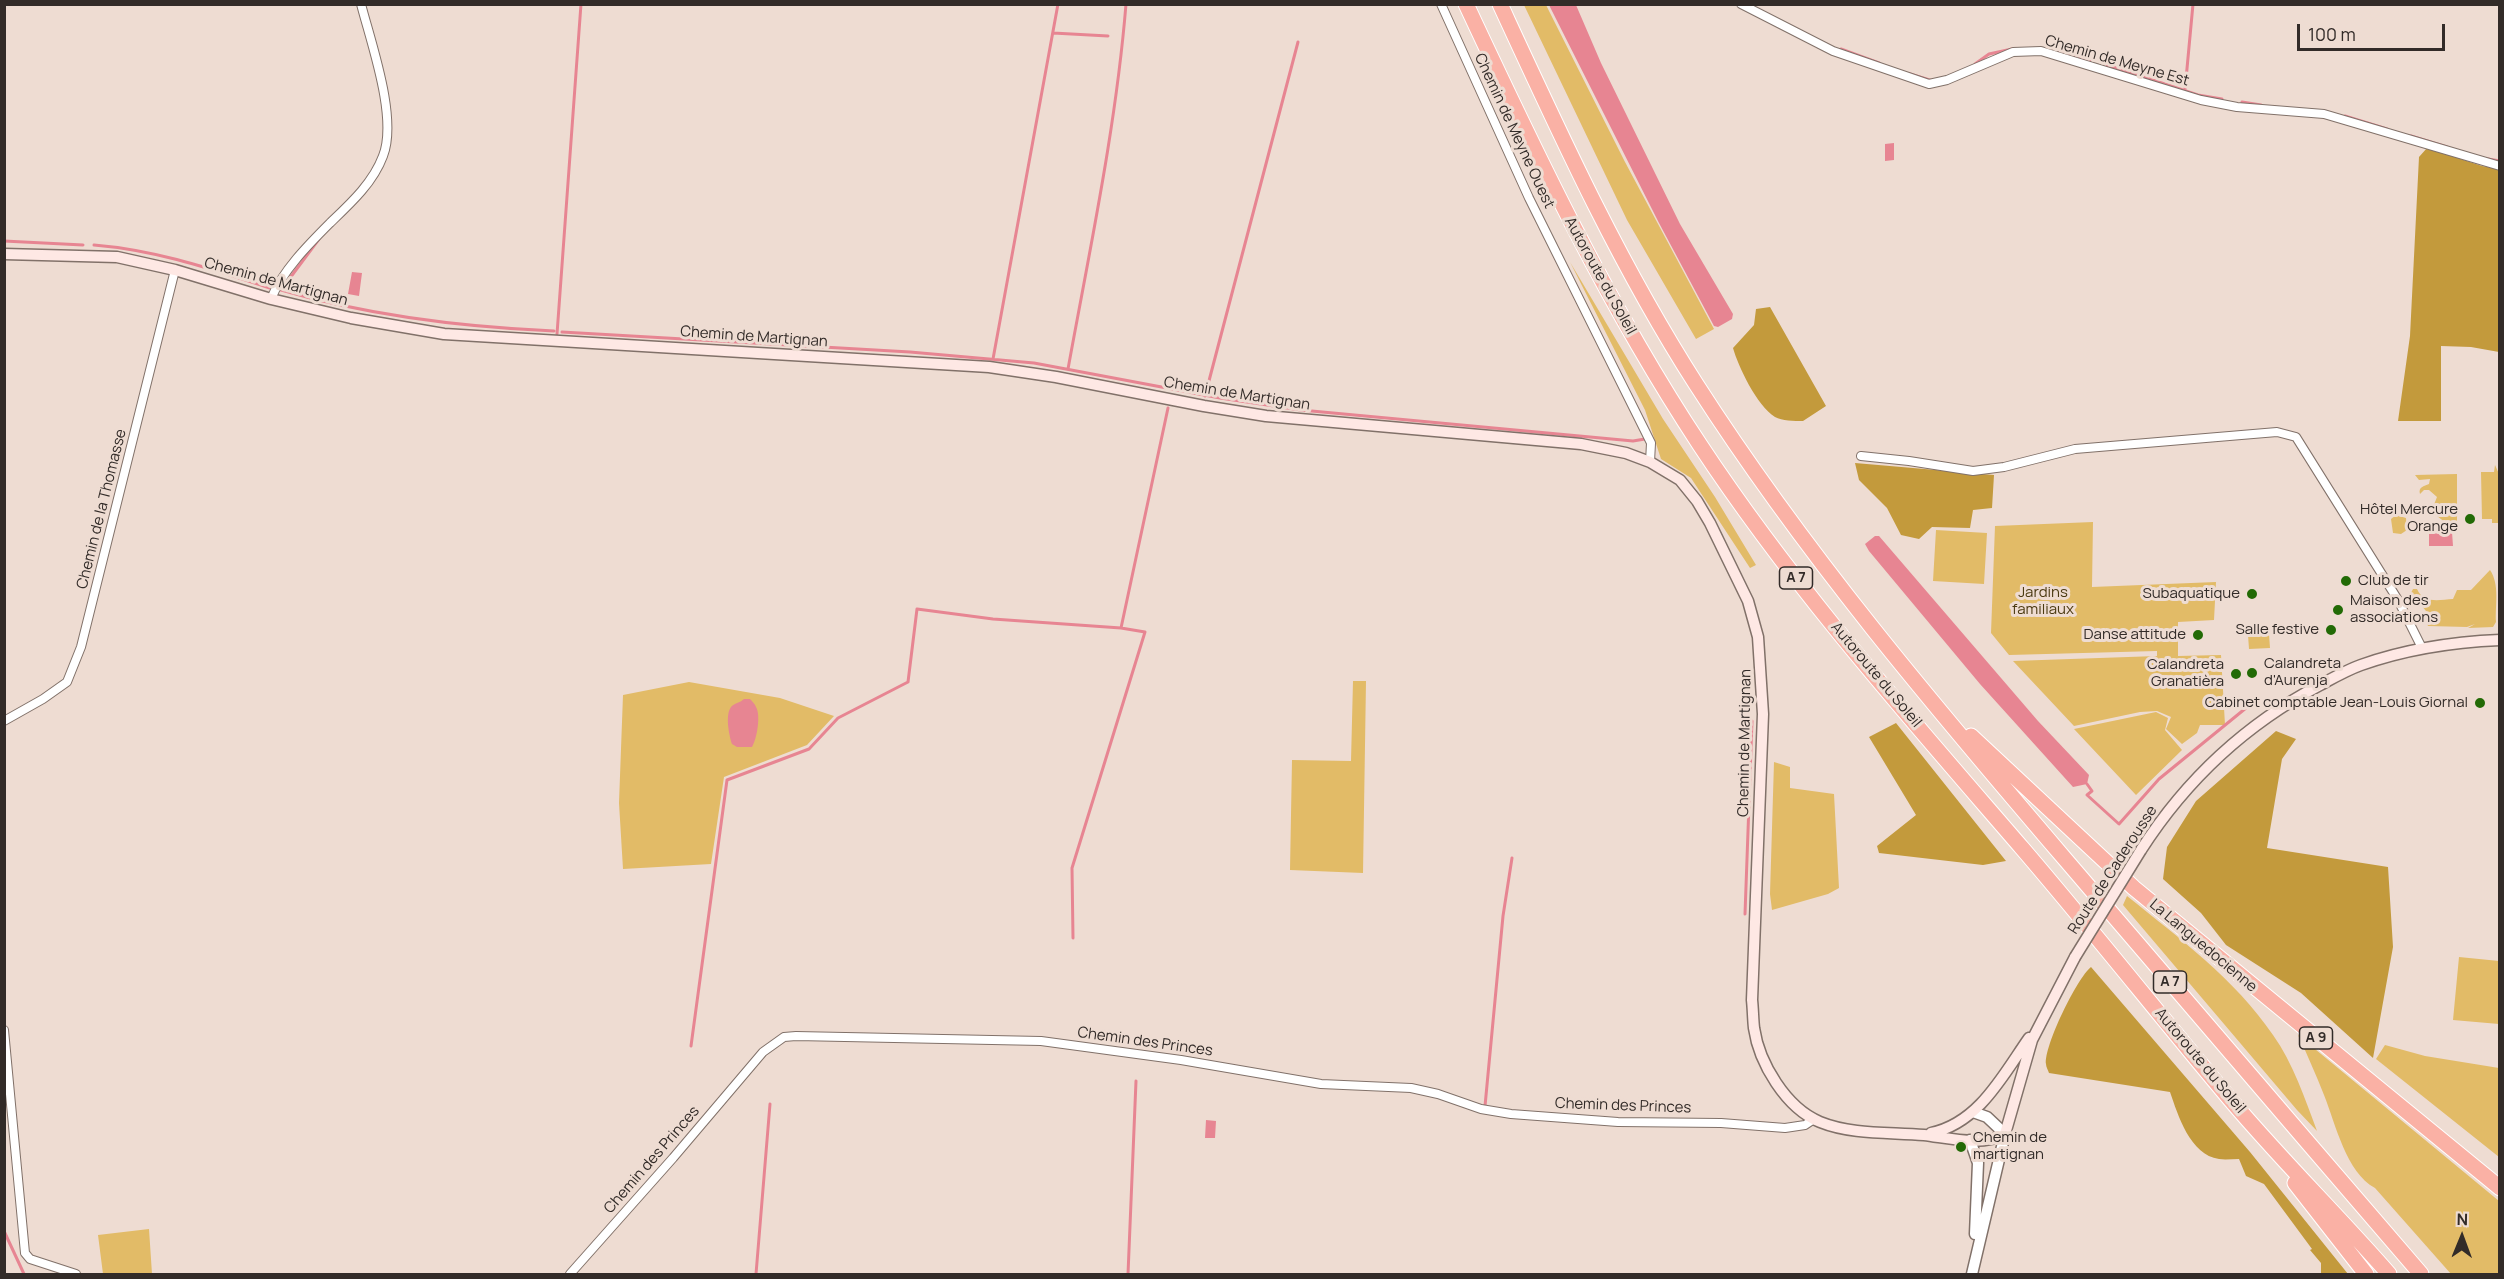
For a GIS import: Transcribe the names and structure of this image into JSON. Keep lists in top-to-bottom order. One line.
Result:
{"streets":{"highway":["Autoroute du Soleil","A 7","La Languedocienne","A 9"],"main road":["Chemin de Martignan","Route de Caderousse"],"street":["Chemin de Meyne Est","Chemin de Meyne Ouest","Chemin de la Thomasse","Chemin des Princes"]},"crossings":[["Chemin de Meyne Ouest","Chemin de Martignan"],["Autoroute du Soleil","La Languedocienne"],["Chemin de Martignan","Chemin de la Thomasse"],["Chemin de Martignan","Route de Caderousse"],["Chemin de Martignan","Chemin des Princes"]],"parks":["Jardins familiaux"],"places":["Hôtel Mercure Orange","Club de tir","Subaquatique","Maison des associations","Salle festive","Danse attitude","Calandreta d'Aurenja","Calandreta Granatièra","Cabinet comptable Jean-Louis Giornal","Chemin de martignan"],"scale_bar":"100 m","north":"top"}
